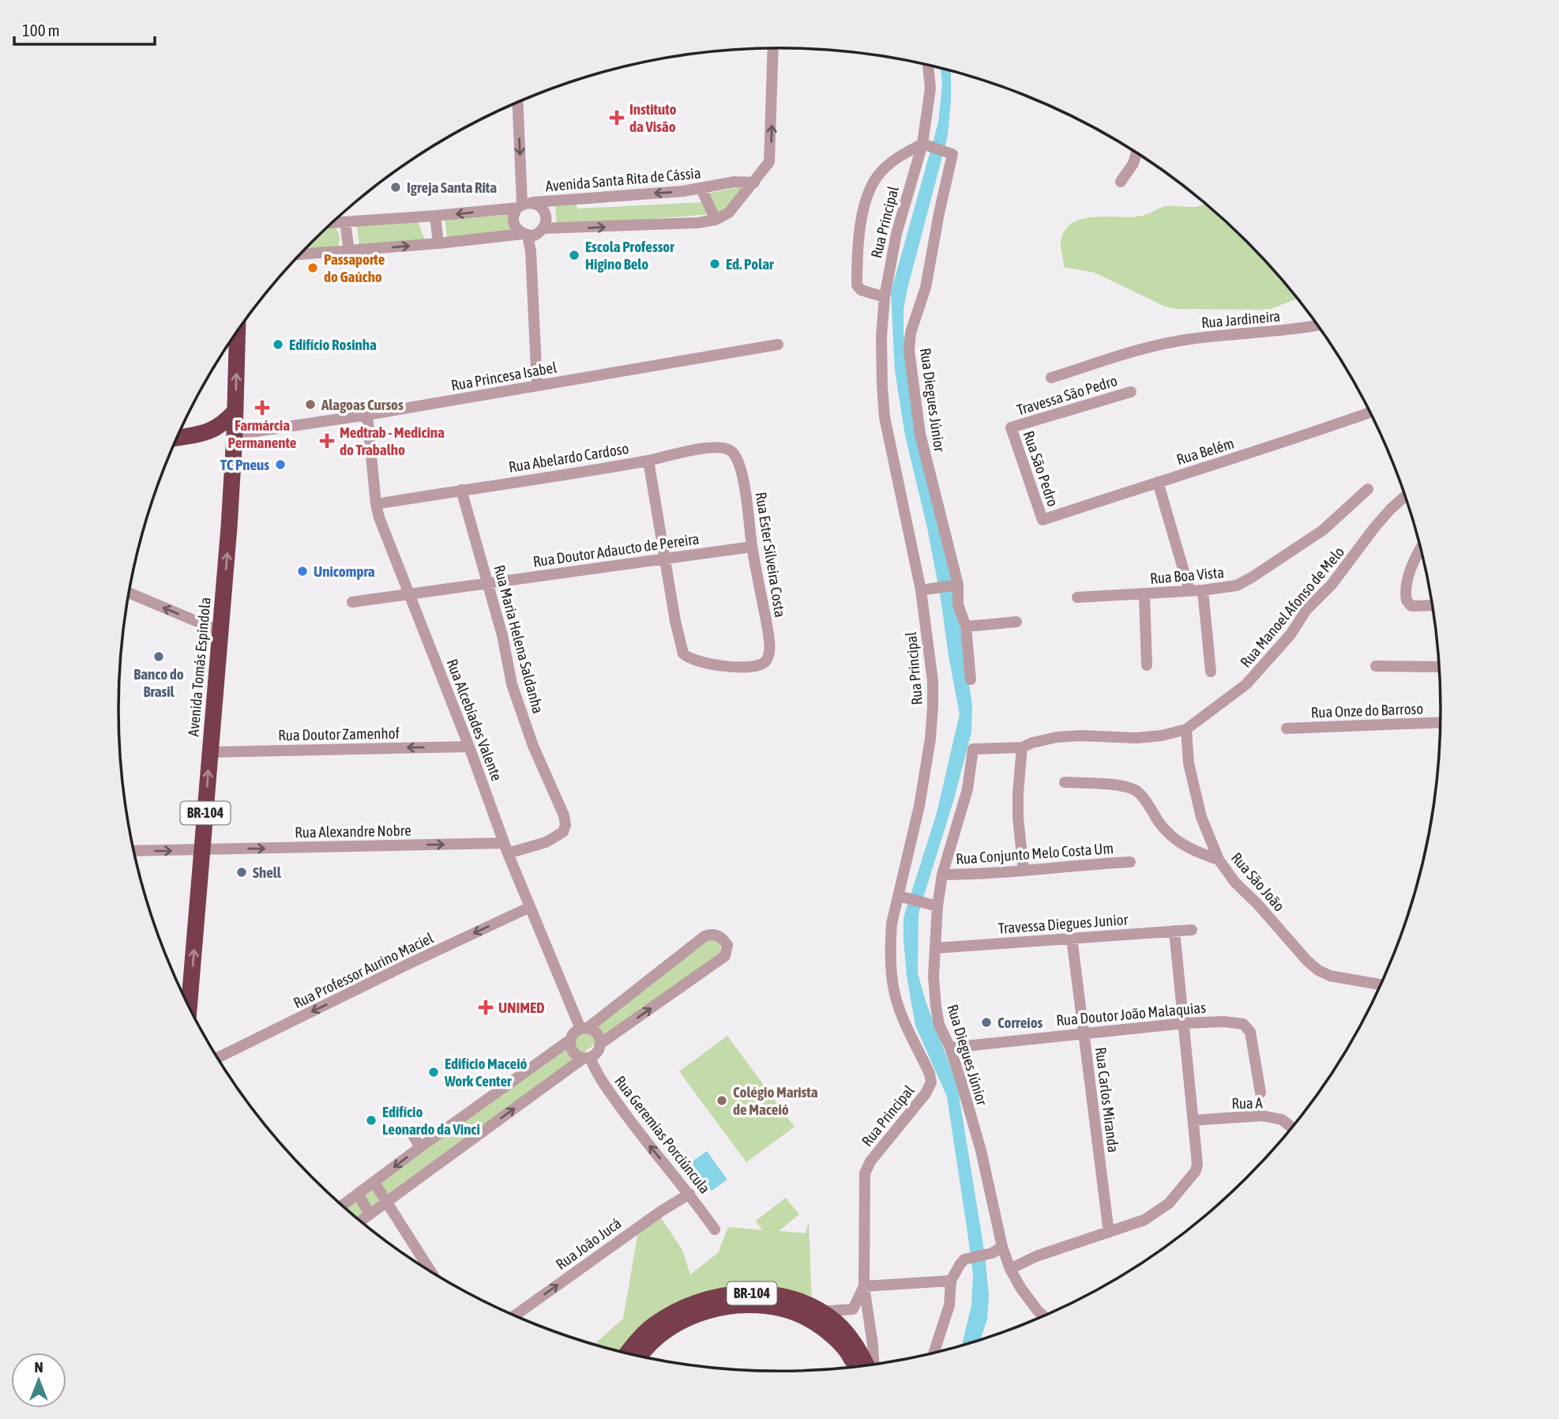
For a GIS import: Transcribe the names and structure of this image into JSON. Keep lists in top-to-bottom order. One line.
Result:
{"streets":{"highway":["Avenida Tomás Espíndola","BR-104"],"street":["Avenida Santa Rita de Cássia","Rua Principal","Rua Jardineira","Rua Princesa Isabel","Travessa São Pedro","Rua Diegues Júnior","Rua Belém","Rua Abelardo Cardoso","Rua São Pedro","Rua Doutor Adaucto de Pereira","Rua Ester Silveira Costa","Rua Boa Vista","Rua Manoel Afonso de Melo","Rua Maria Helena Saldanha","Rua Onze do Barroso","Rua Alcebíades Valente","Rua Doutor Zamenhof","Rua Alexandre Nobre","Rua Conjunto Melo Costa Um","Rua São João","Travessa Diegues Junior","Rua Professor Aurino Maciel","Rua Doutor João Malaquias","Rua Carlos Miranda","Rua A","Rua Geremias Porciúncula","Rua João Jucá"]},"crossings":[["Rua Principal","Rua Diegues Júnior"],["Rua Principal","BR-104"],["Rua Princesa Isabel","Avenida Tomás Espíndola"],["Rua Princesa Isabel","Rua Alcebíades Valente"],["Travessa São Pedro","Rua São Pedro"],["Rua Diegues Júnior","Rua Manoel Afonso de Melo"],["Rua Diegues Júnior","Rua Conjunto Melo Costa Um"],["Rua Diegues Júnior","Travessa Diegues Junior"],["Rua Diegues Júnior","Rua Doutor João Malaquias"],["Rua Belém","Rua São Pedro"],["Rua Abelardo Cardoso","Rua Ester Silveira Costa"],["Rua Abelardo Cardoso","Rua Maria Helena Saldanha"],["Rua Abelardo Cardoso","Rua Alcebíades Valente"],["Rua Doutor Adaucto de Pereira","Rua Ester Silveira Costa"],["Rua Doutor Adaucto de Pereira","Rua Maria Helena Saldanha"],["Rua Doutor Adaucto de Pereira","Rua Alcebíades Valente"],["Rua Manoel Afonso de Melo","Rua São João"],["Rua Maria Helena Saldanha","Rua Alcebíades Valente"],["Rua Maria Helena Saldanha","Rua Alexandre Nobre"],["Avenida Tomás Espíndola","Rua Doutor Zamenhof"],["Avenida Tomás Espíndola","Rua Alexandre Nobre"],["Rua Alcebíades Valente","Rua Doutor Zamenhof"],["Rua Alcebíades Valente","Rua Alexandre Nobre"],["Rua Alcebíades Valente","Rua Professor Aurino Maciel"],["Rua Alcebíades Valente","Rua Geremias Porciúncula"],["Travessa Diegues Junior","Rua Carlos Miranda"],["Rua Doutor João Malaquias","Rua Carlos Miranda"],["Rua Geremias Porciúncula","Rua João Jucá"]],"one_way":["Avenida Tomás Espíndola","Rua Doutor Zamenhof","Rua Alexandre Nobre","Rua Professor Aurino Maciel","Rua Geremias Porciúncula","Rua João Jucá"],"places":{"health":["Instituto da Visão","Farmárcia Permanente","Medtrab - Medicina do Trabalho","UNIMED"],"other":["Igreja Santa Rita","Escola Professor Higino Belo","Ed. Polar","Passaporte do Gaúcho","Edifício Rosinha","Alagoas Cursos","TC Pneus","Unicompra","Banco do Brasil","Shell","Correios","Edifício Maceió Work Center","Colégio Marista de Maceió","Edifício Leonardo da Vinci"]},"scale_bar":"100 m","north":"top"}
